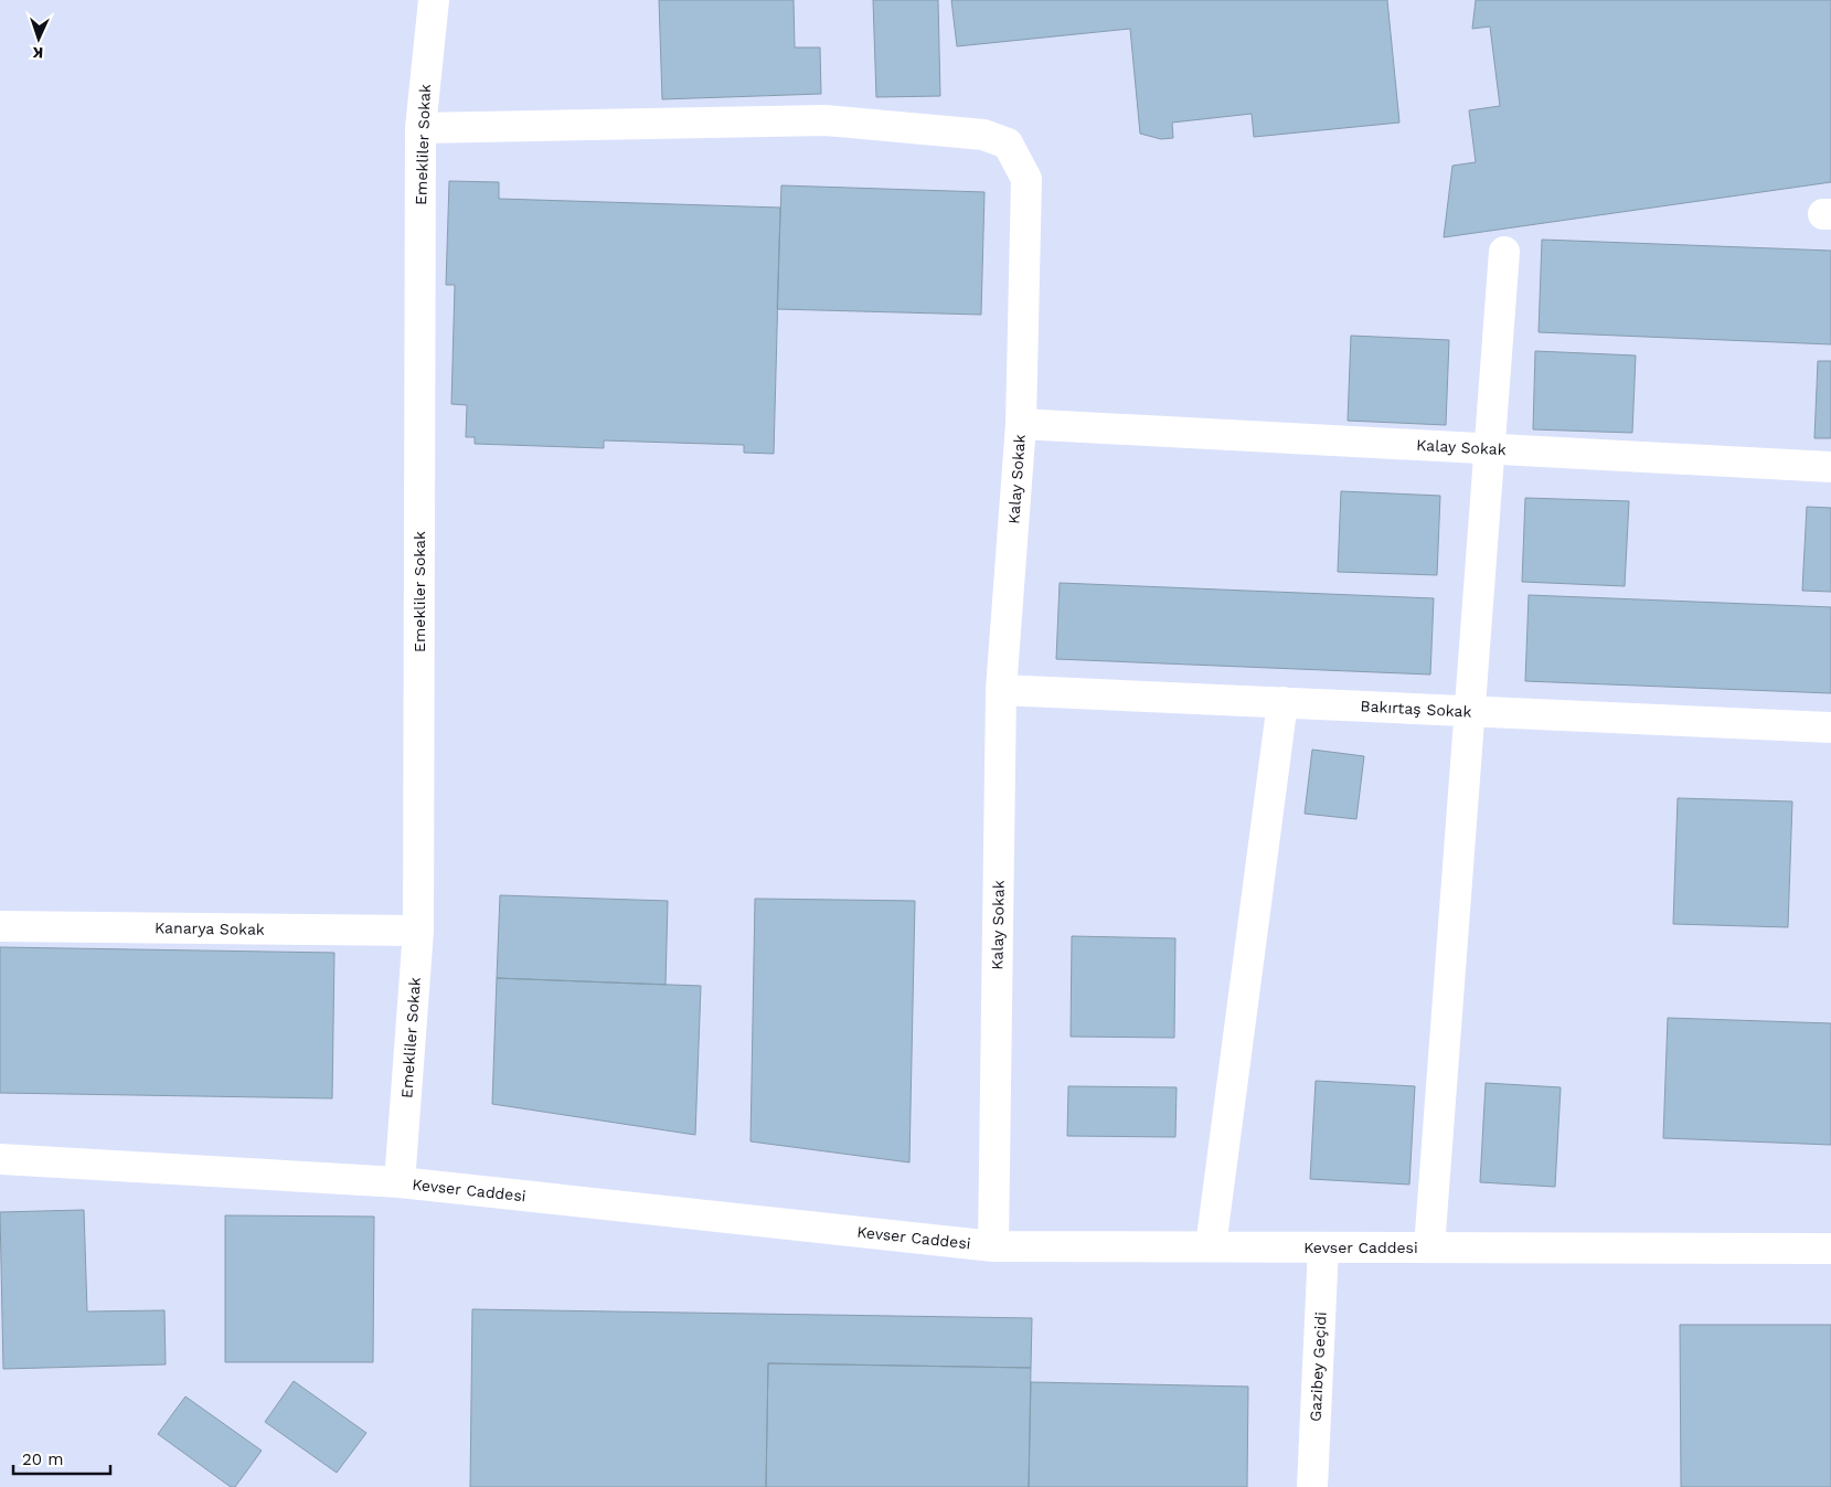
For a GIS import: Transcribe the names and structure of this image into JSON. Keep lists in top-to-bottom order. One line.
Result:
{"streets":{"street":["Emekliler Sokak","Kalay Sokak","Bakırtaş Sokak","Kanarya Sokak","Kevser Caddesi","Gazibey Geçidi"]},"crossings":[["Emekliler Sokak","Kanarya Sokak"],["Emekliler Sokak","Kevser Caddesi"],["Kalay Sokak","Bakırtaş Sokak"],["Kalay Sokak","Kevser Caddesi"],["Kevser Caddesi","Gazibey Geçidi"]],"scale_bar":"20 m","north":"bottom"}
